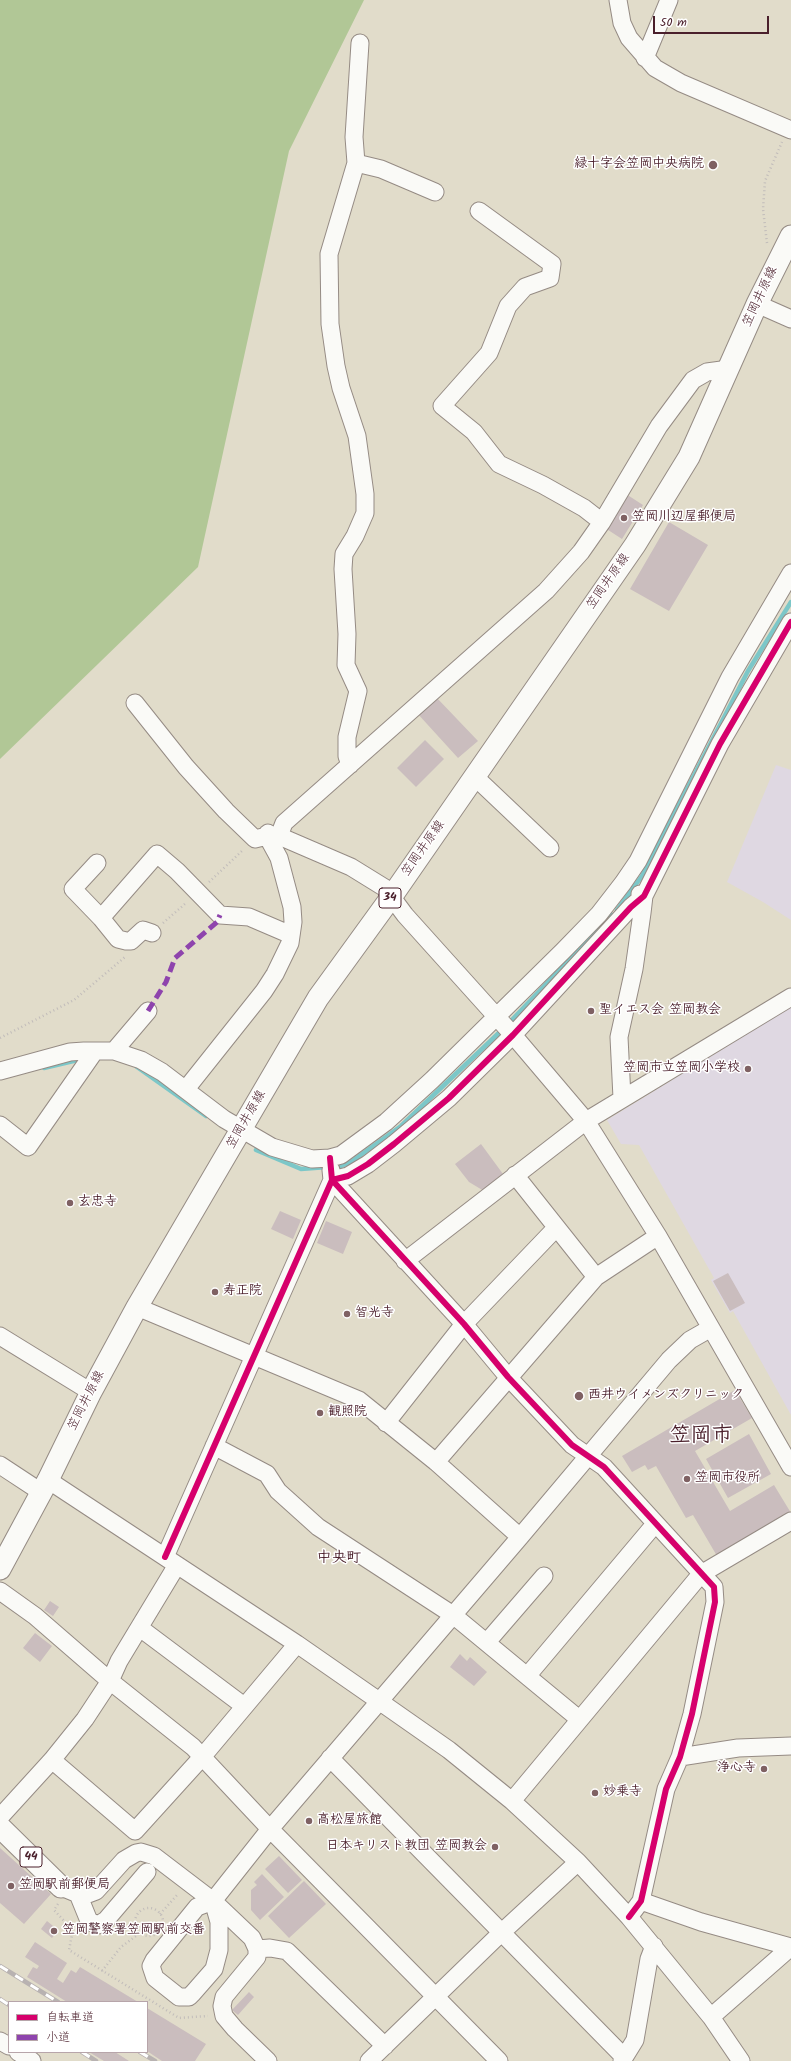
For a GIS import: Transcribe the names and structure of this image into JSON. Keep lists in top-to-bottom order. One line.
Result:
{"streets":{"main road":["笠岡井原線","34","44"]},"districts":["笠岡市","中央町"],"places":["緑十字会笠岡中央病院","笠岡川辺屋郵便局","聖イエス会 笠岡教会","笠岡市立笠岡小学校","玄忠寺","寿正院","智光寺","西井ウイメンズクリニック","観照院","笠岡市役所","浄心寺","妙乗寺","高松屋旅館","日本キリスト教団 笠岡教会","笠岡駅前郵便局","笠岡警察署笠岡駅前交番"],"legend":["自転車道","小道"],"scale_bar":"50 m"}
